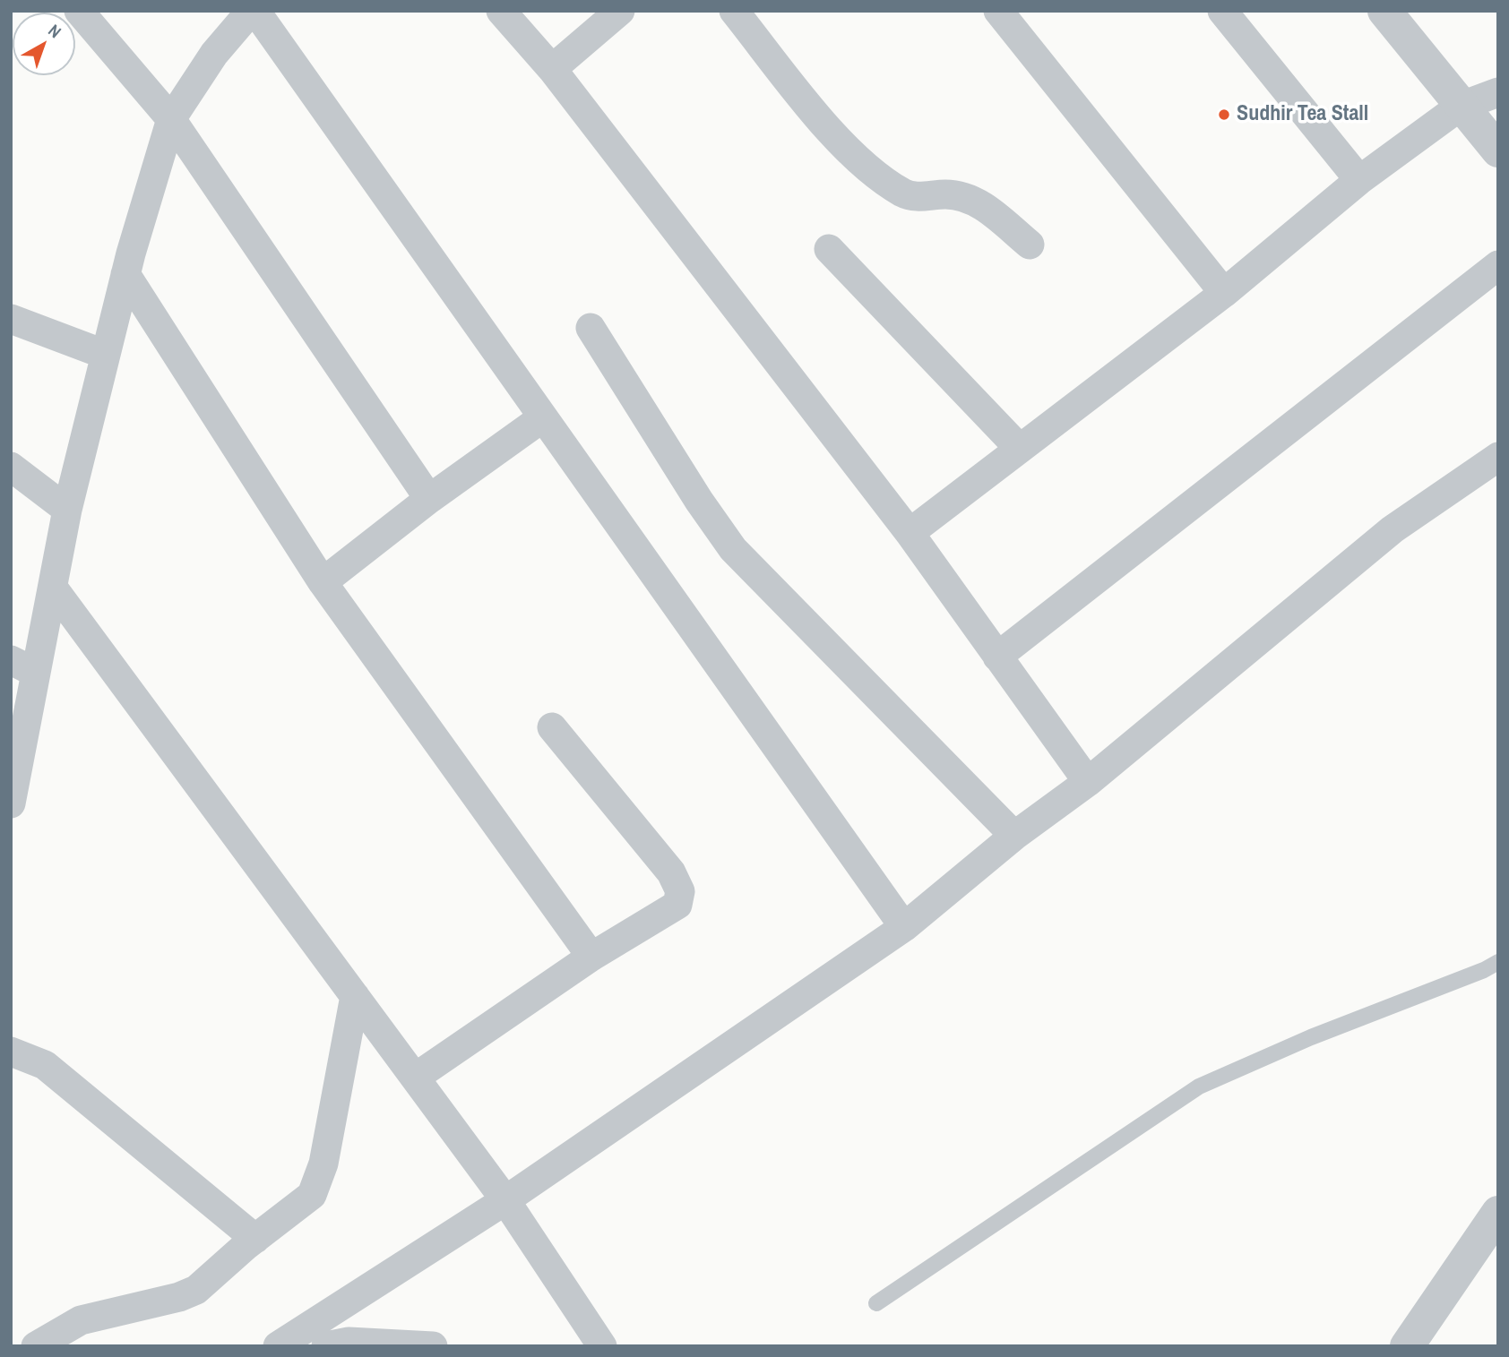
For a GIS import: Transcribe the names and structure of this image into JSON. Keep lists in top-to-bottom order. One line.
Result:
{"places":["Sudhir Tea Stall"],"north":"top right"}
